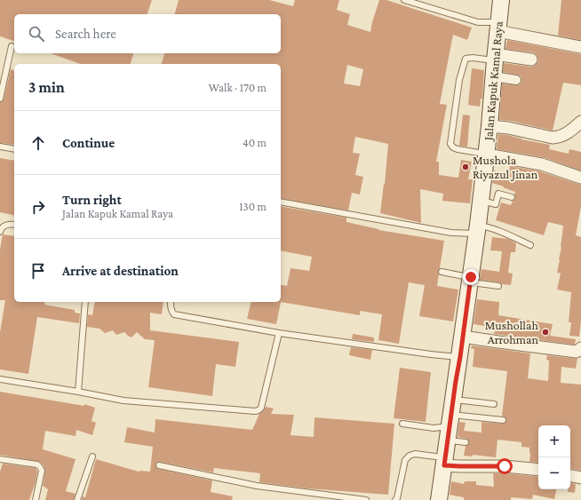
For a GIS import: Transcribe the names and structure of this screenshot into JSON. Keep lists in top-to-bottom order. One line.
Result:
{"streets":{"main road":["Jalan Kapuk Kamal Raya"]},"places":["Mushola Riyazul Jinan","Mushollah Arrohman"],"page":{"search":"Search here","heading":["3 min","Walk · 170 m"],"list":[["Continue","40 m"],["Turn right","Jalan Kapuk Kamal Raya","130 m"],"Arrive at destination"],"map_buttons":["+","−"]}}
